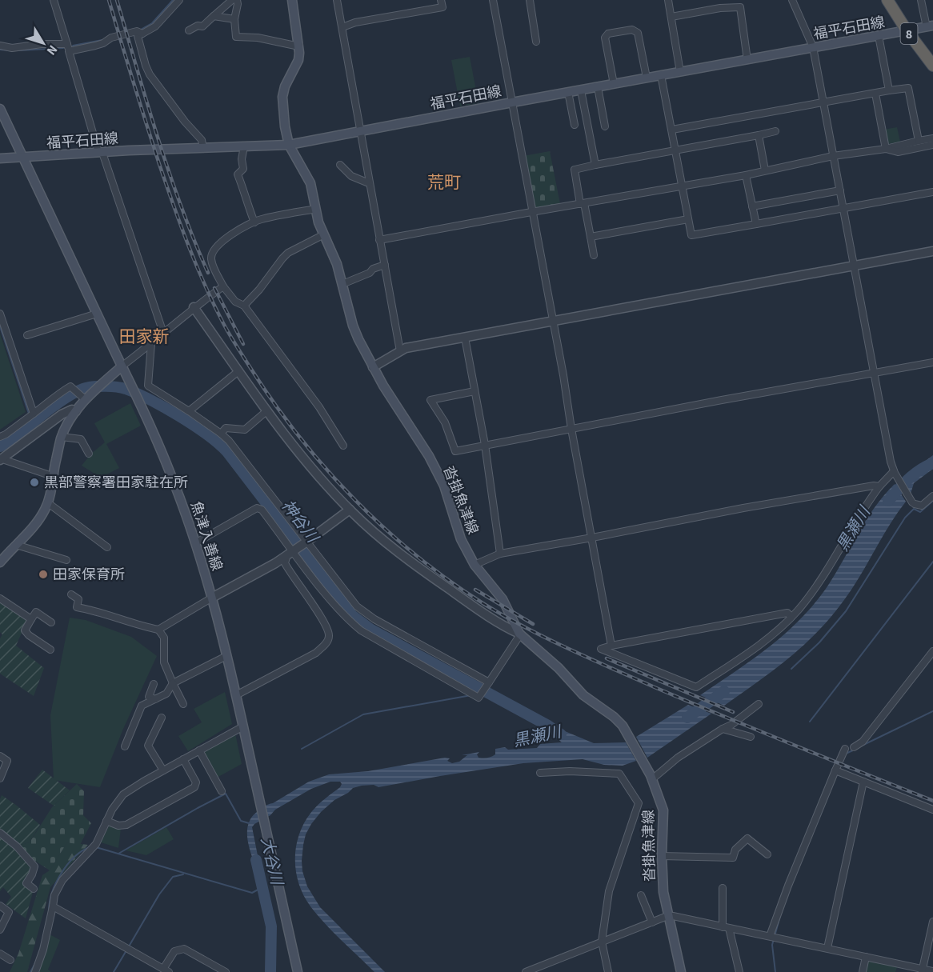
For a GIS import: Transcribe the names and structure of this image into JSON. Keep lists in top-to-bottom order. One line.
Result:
{"streets":{"highway":["8"],"main road":["福平石田線","沓掛魚津線","魚津入善線"]},"crossings":[["福平石田線","8"],["福平石田線","沓掛魚津線"],["福平石田線","魚津入善線"]],"districts":["荒町","田家新"],"water":["神谷川","黒瀬川","大谷川"],"places":["黒部警察署田家駐在所","田家保育所"],"north":"bottom right"}
